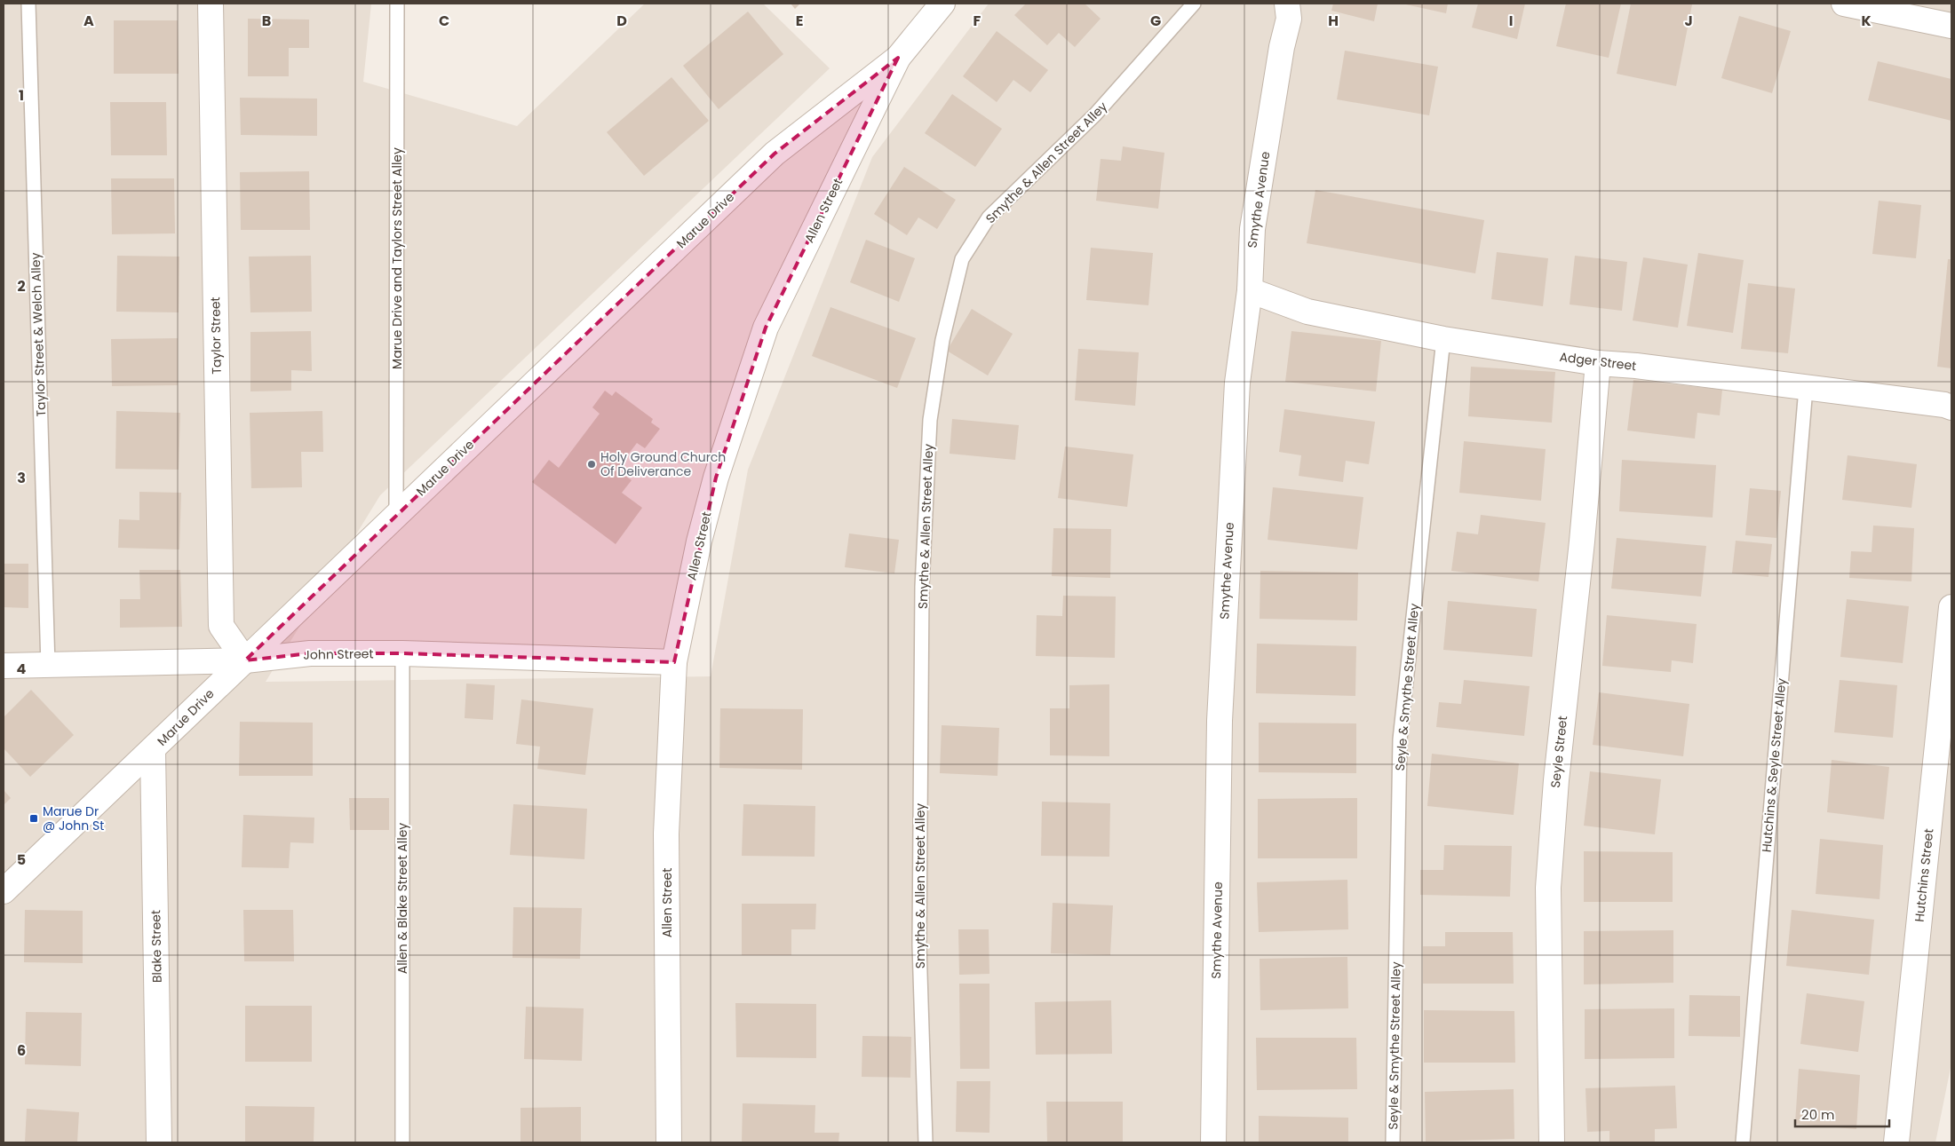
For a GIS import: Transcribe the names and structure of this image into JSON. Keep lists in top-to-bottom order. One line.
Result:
{"streets":{"street":["Smythe Avenue","Allen Street","Marue Drive","Taylor Street","Adger Street","John Street","Seyle Street","Hutchins Street","Blake Street"],"lane":["Smythe & Allen Street Alley","Marue Drive and Taylors Street Alley","Taylor Street & Welch Alley","Seyle & Smythe Street Alley","Hutchins & Seyle Street Alley","Allen & Blake Street Alley"]},"crossings":[["Smythe Avenue","Adger Street"],["Allen Street","Marue Drive"],["Allen Street","John Street"],["Marue Drive","Marue Drive and Taylors Street Alley"],["Marue Drive","Taylor Street"],["Marue Drive","John Street"],["Marue Drive","Blake Street"],["Taylor Street & Welch Alley","John Street"],["Taylor Street","John Street"],["Adger Street","Seyle & Smythe Street Alley"],["Adger Street","Seyle Street"],["Adger Street","Hutchins & Seyle Street Alley"],["John Street","Allen & Blake Street Alley"]],"places":{"other":["Holy Ground Church Of Deliverance"],"transit":["Marue Dr @ John St"]},"scale_bar":"20 m","grid":{"columns":["A","B","C","D","E","F","G","H","I","J","K"],"rows":["1","2","3","4","5","6"]}}
